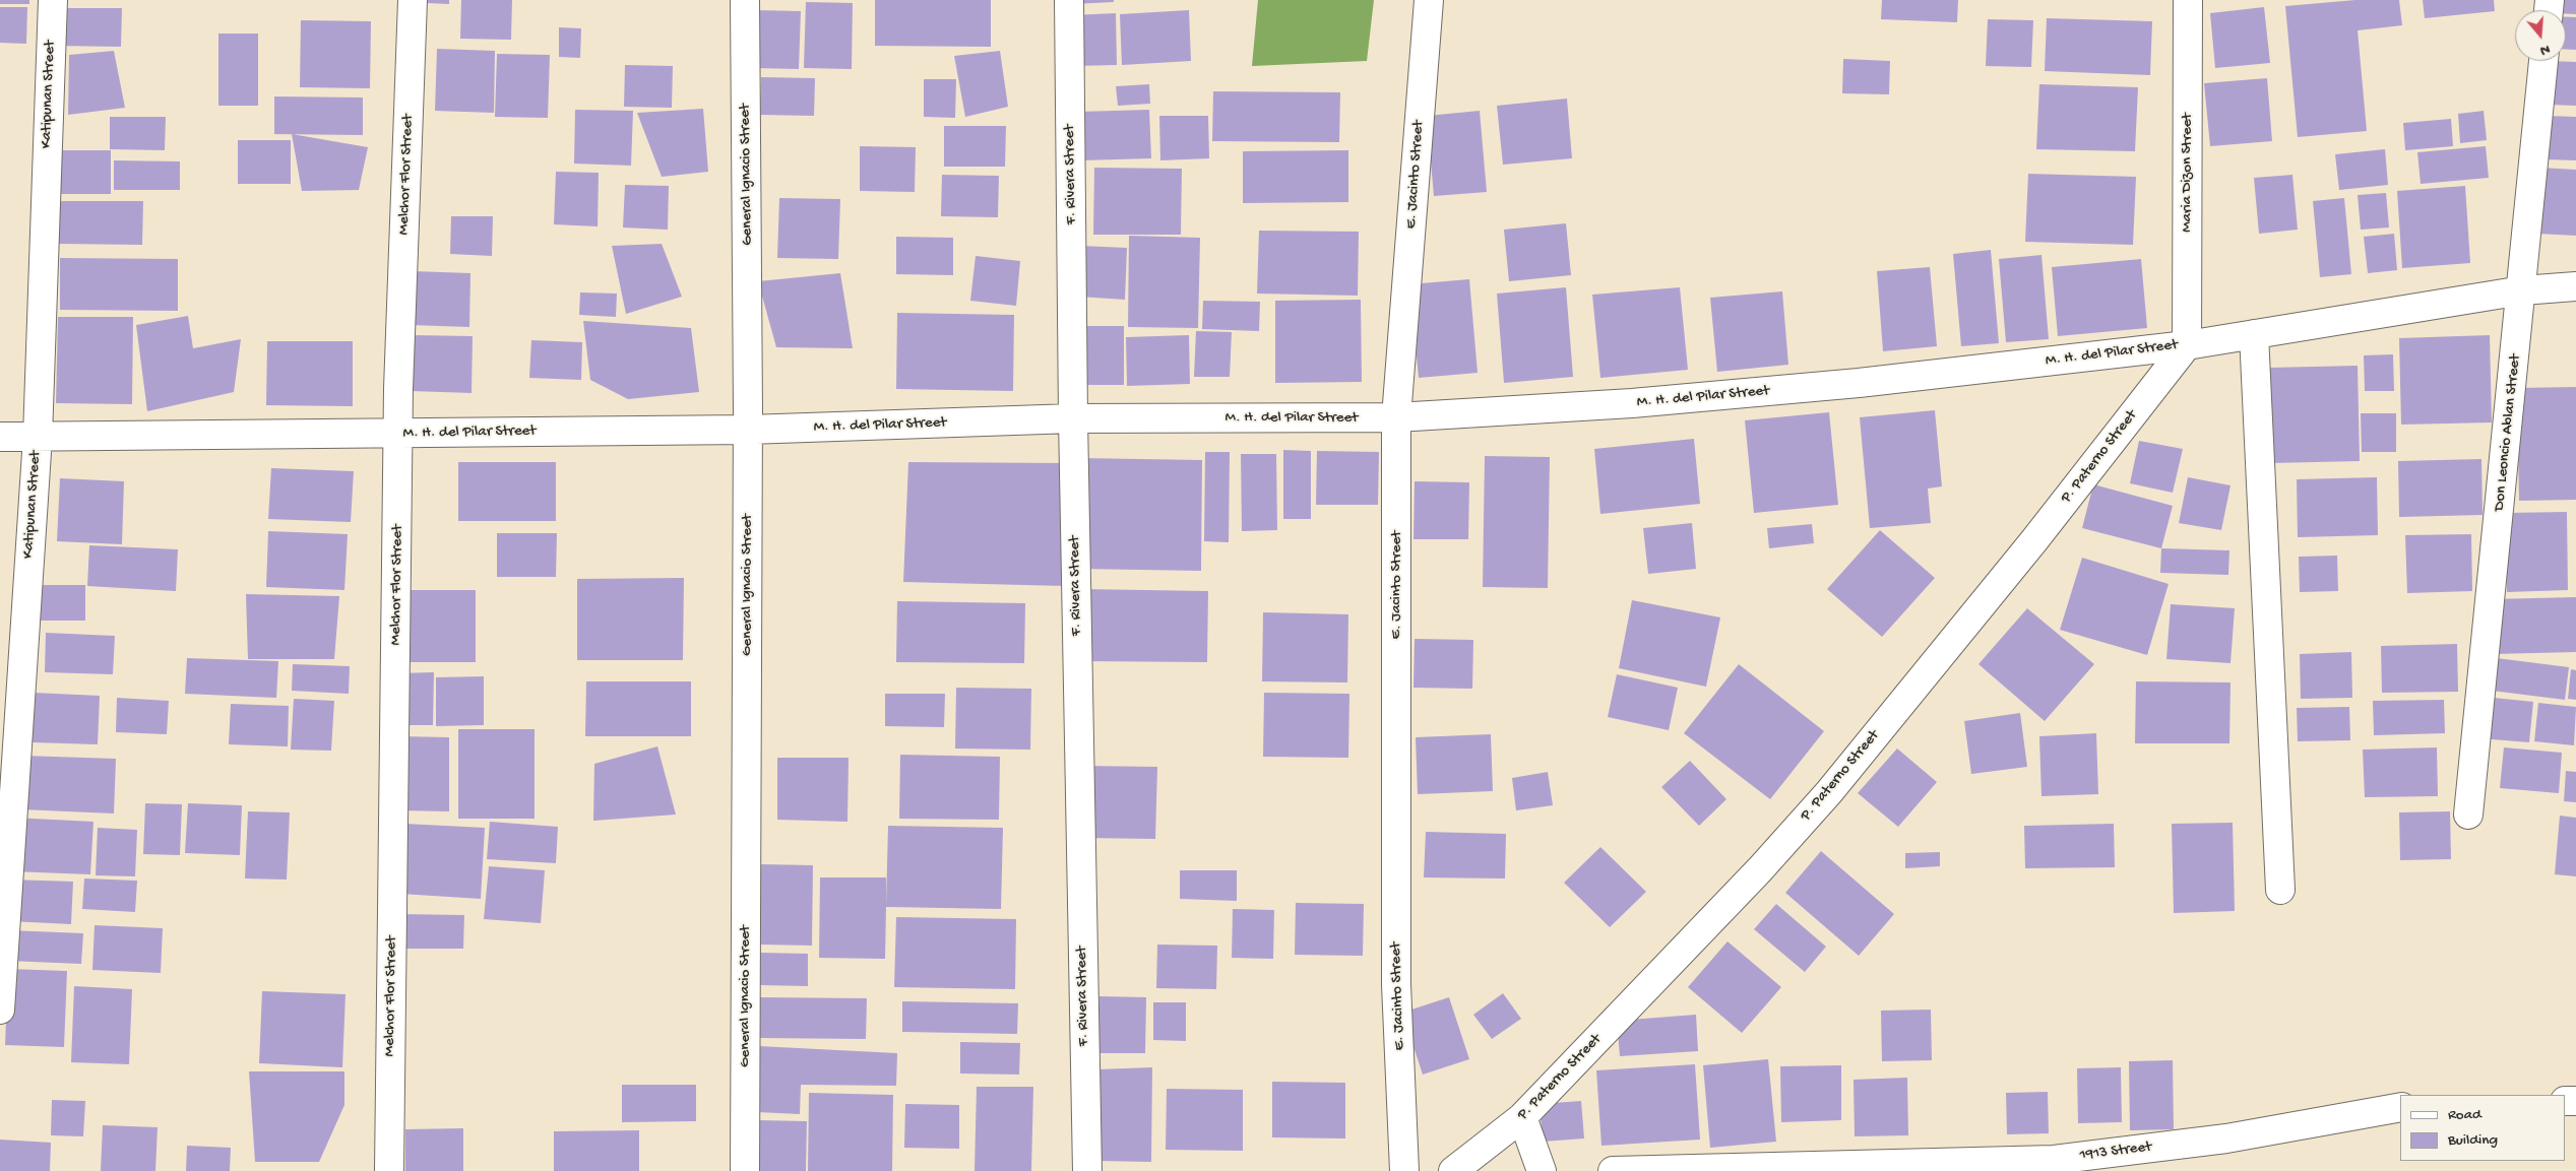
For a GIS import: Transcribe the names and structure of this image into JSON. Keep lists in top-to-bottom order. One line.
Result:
{"streets":{"street":["Katipunan Street","Maria Dizon Street","Melchor Flor Street","General Ignacio Street","F. Rivera Street","E. Jacinto Street","M. H. del Pilar Street","Don Leoncio Ablan Street","P. Paterno Street","1913 Street"]},"crossings":[["Katipunan Street","M. H. del Pilar Street"],["Maria Dizon Street","M. H. del Pilar Street"],["Maria Dizon Street","P. Paterno Street"],["Melchor Flor Street","M. H. del Pilar Street"],["General Ignacio Street","M. H. del Pilar Street"],["F. Rivera Street","M. H. del Pilar Street"],["E. Jacinto Street","M. H. del Pilar Street"],["M. H. del Pilar Street","Don Leoncio Ablan Street"],["M. H. del Pilar Street","P. Paterno Street"]],"legend":["Road","Building"],"north":"bottom"}
